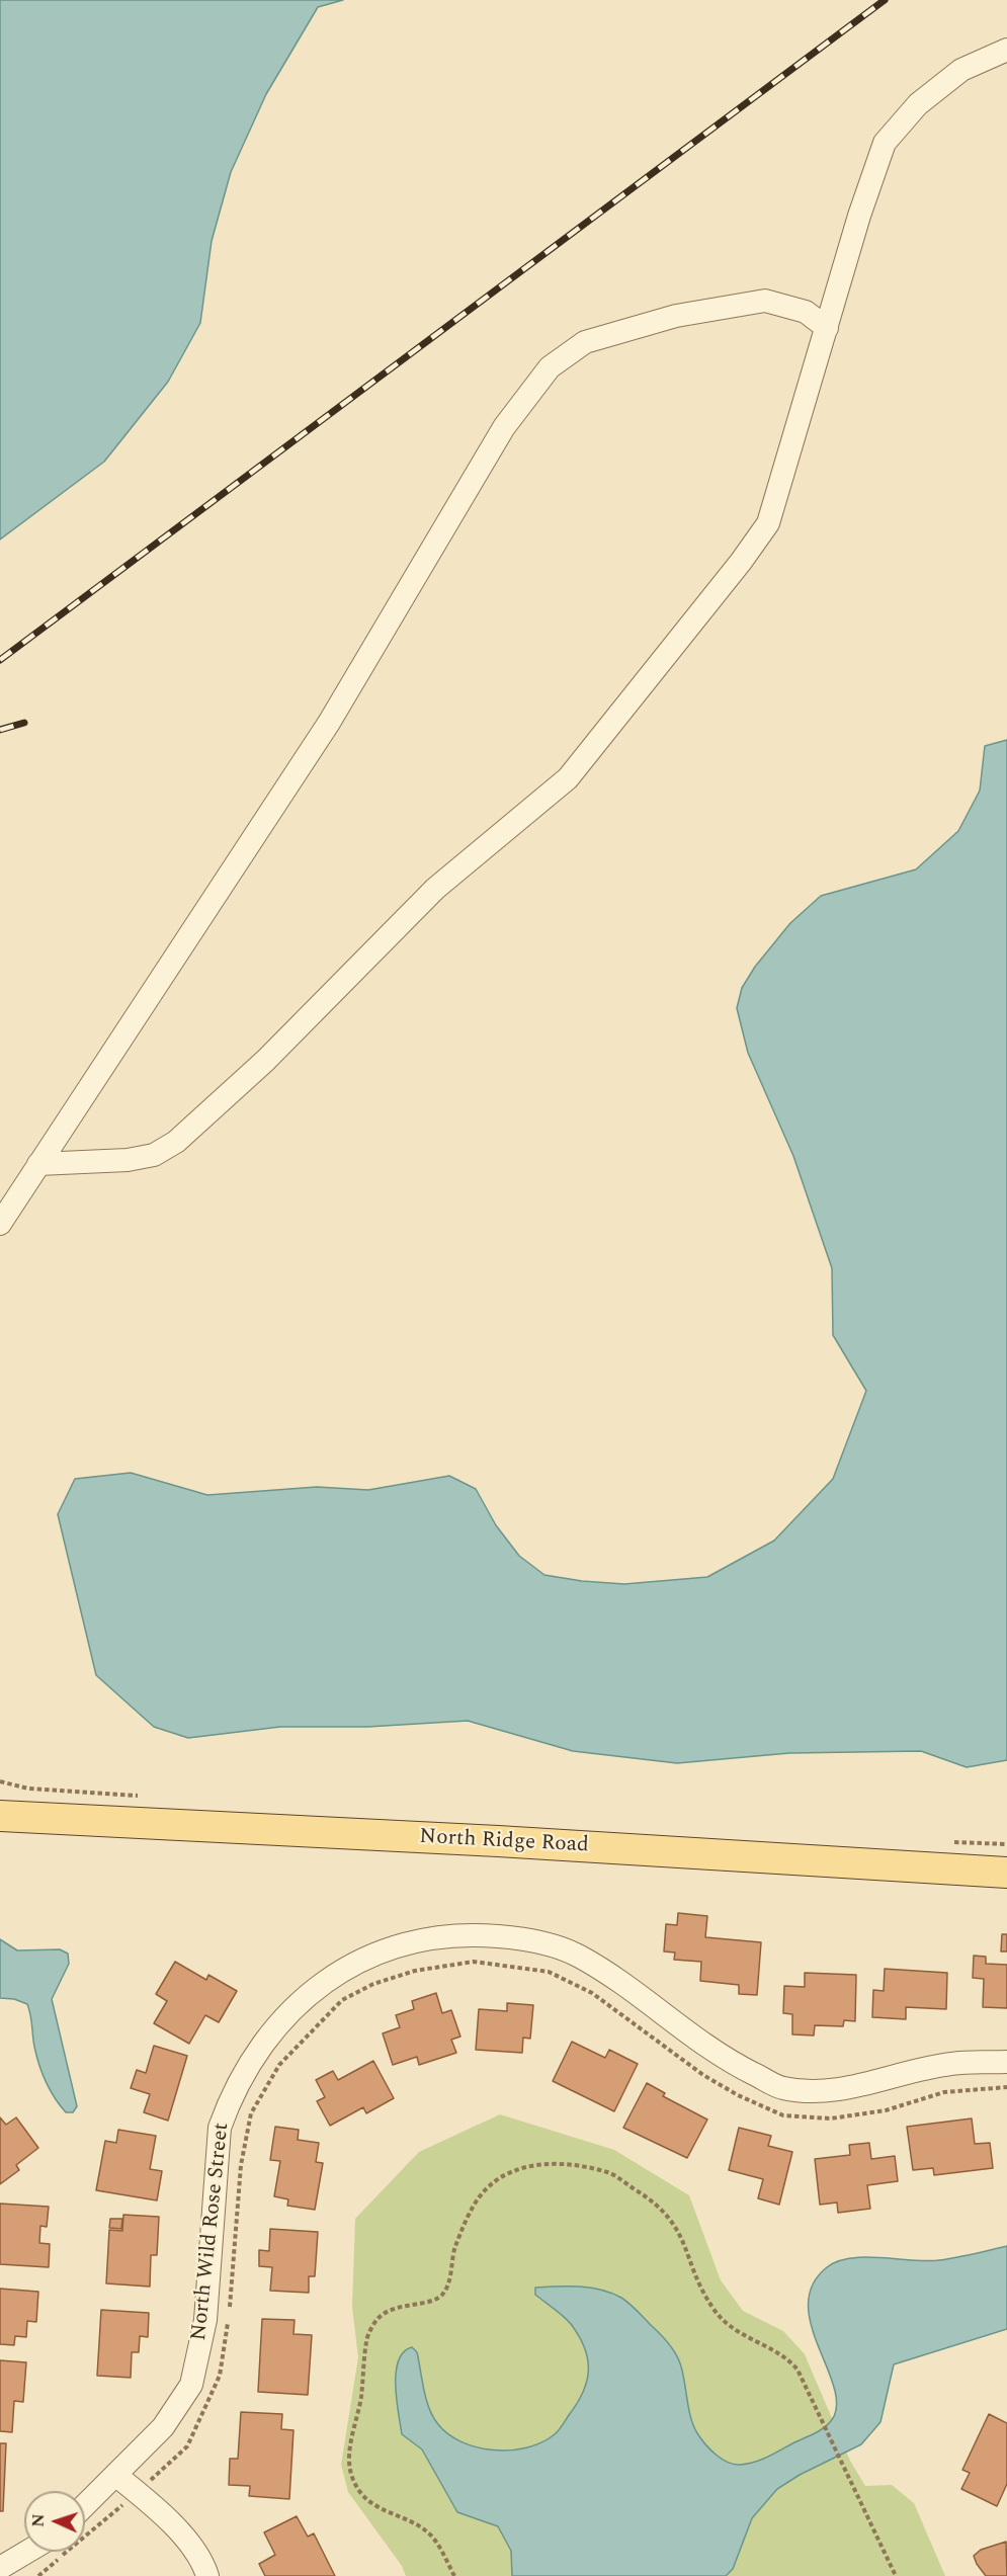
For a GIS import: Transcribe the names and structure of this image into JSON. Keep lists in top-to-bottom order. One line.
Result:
{"streets":{"main road":["North Ridge Road"],"street":["North Wild Rose Street"]},"north":"left"}
